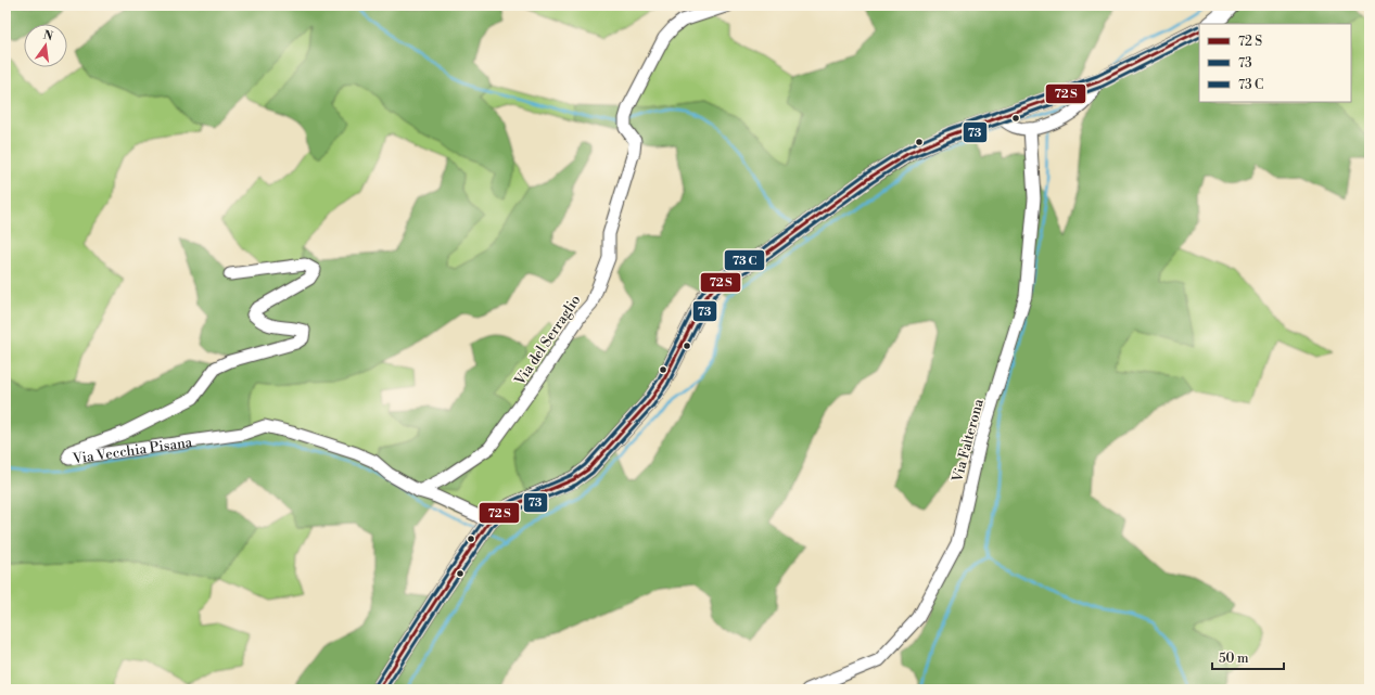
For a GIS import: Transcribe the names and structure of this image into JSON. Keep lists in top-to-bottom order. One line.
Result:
{"streets":{"street":["Via del Serraglio","Via Falterona","Via Vecchia Pisana"]},"crossings":[["Via del Serraglio","Via Vecchia Pisana"]],"lines":["transit line 73"],"legend":["72 S","73","73 C"],"scale_bar":"50 m","north":"top"}
